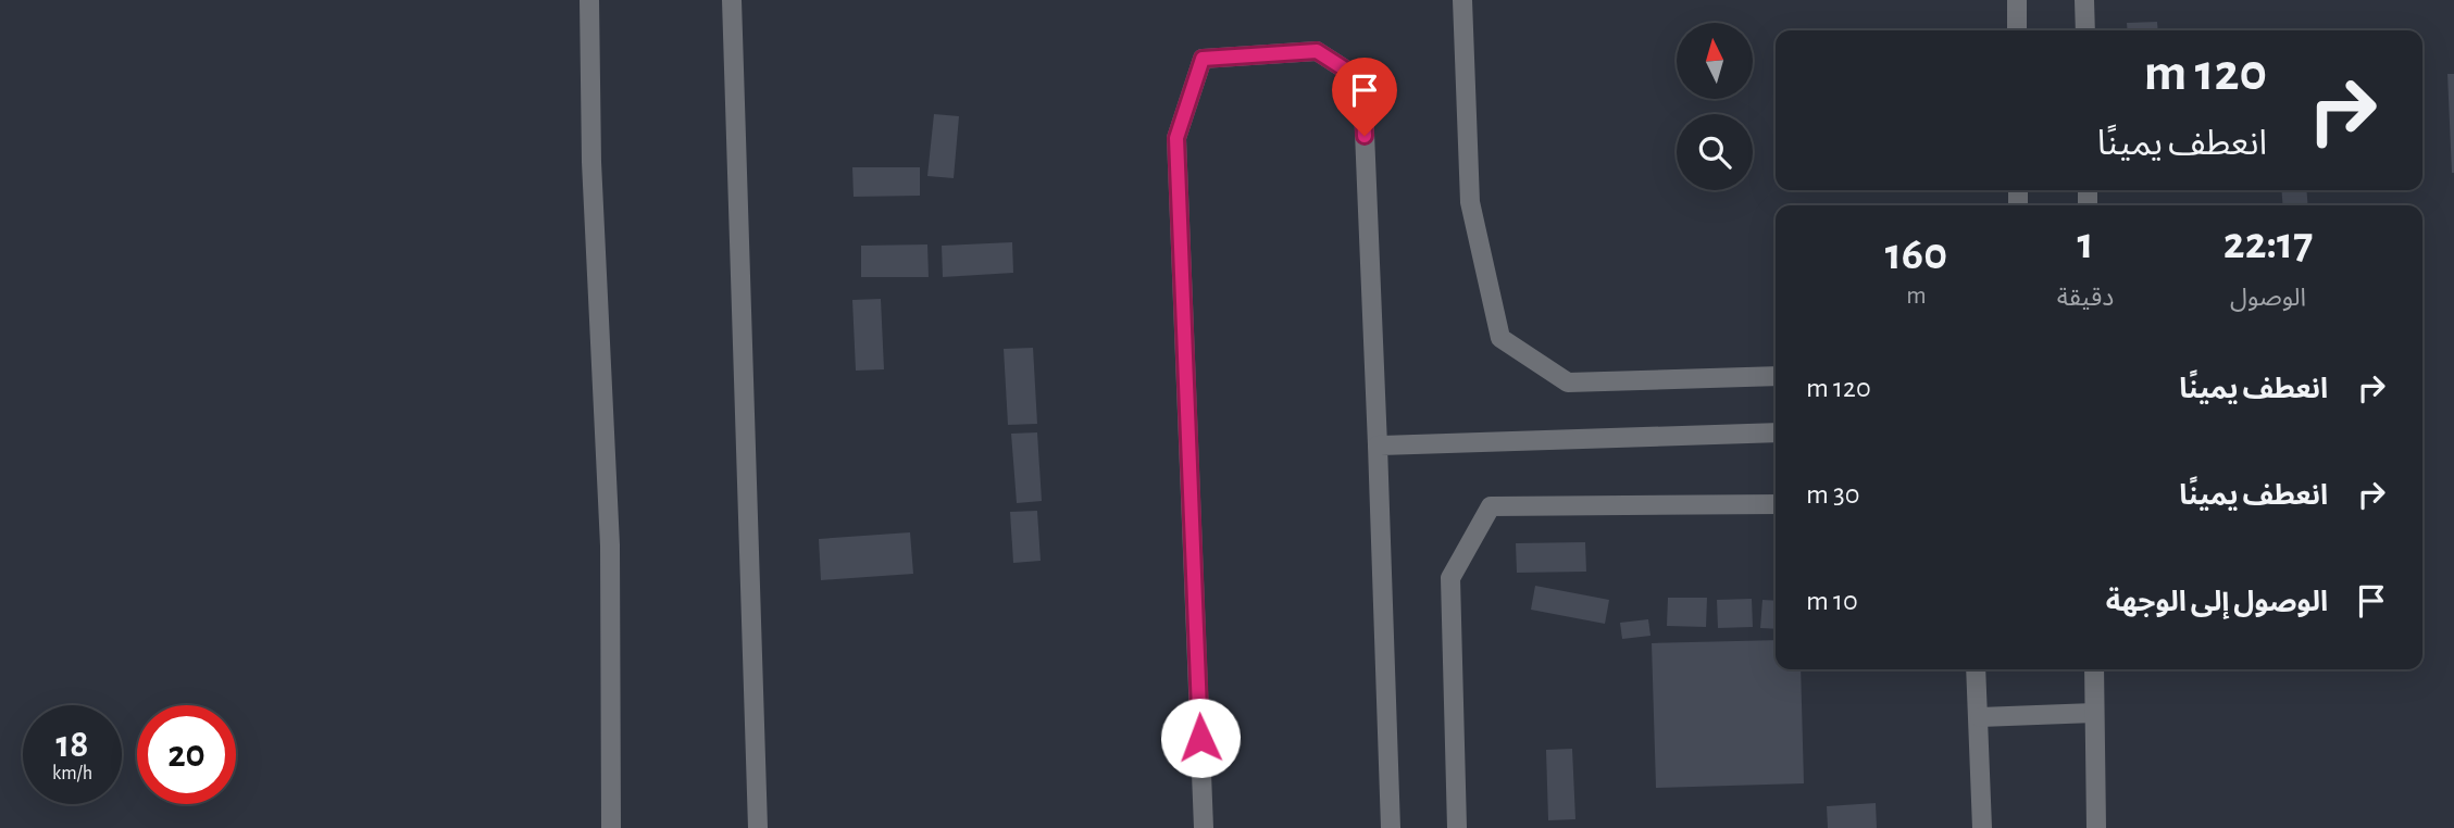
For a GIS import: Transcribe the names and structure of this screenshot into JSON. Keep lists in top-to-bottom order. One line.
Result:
{"north":"top","page":{"turn":["120 m","انعطف يمينًا"],"eta":["22:17","الوصول","1","دقيقة","160","m"],"list":[{"name":"انعطف يمينًا","value":"120 m"},{"name":"انعطف يمينًا","value":"30 m"},{"name":"الوصول إلى الوجهة","value":"10 m"}],"speed":"18 km/h","limit":"20"}}
